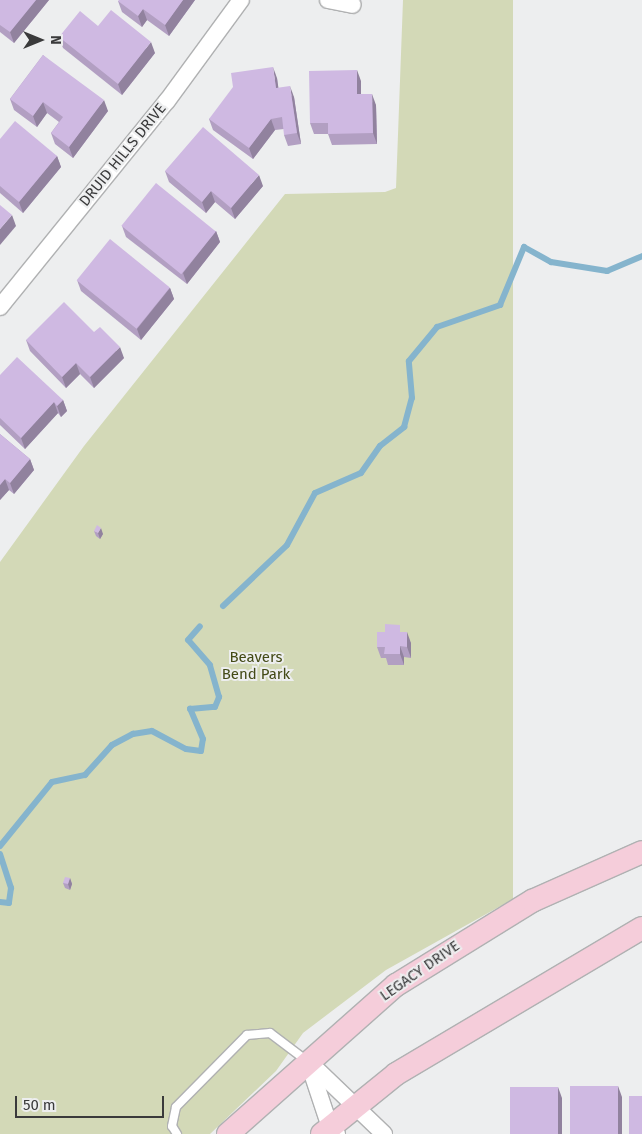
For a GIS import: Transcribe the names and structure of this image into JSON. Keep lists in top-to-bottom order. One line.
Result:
{"streets":{"main road":["LEGACY DRIVE"],"street":["DRUID HILLS DRIVE"]},"parks":["Beavers Bend Park"],"scale_bar":"50 m","north":"right"}
